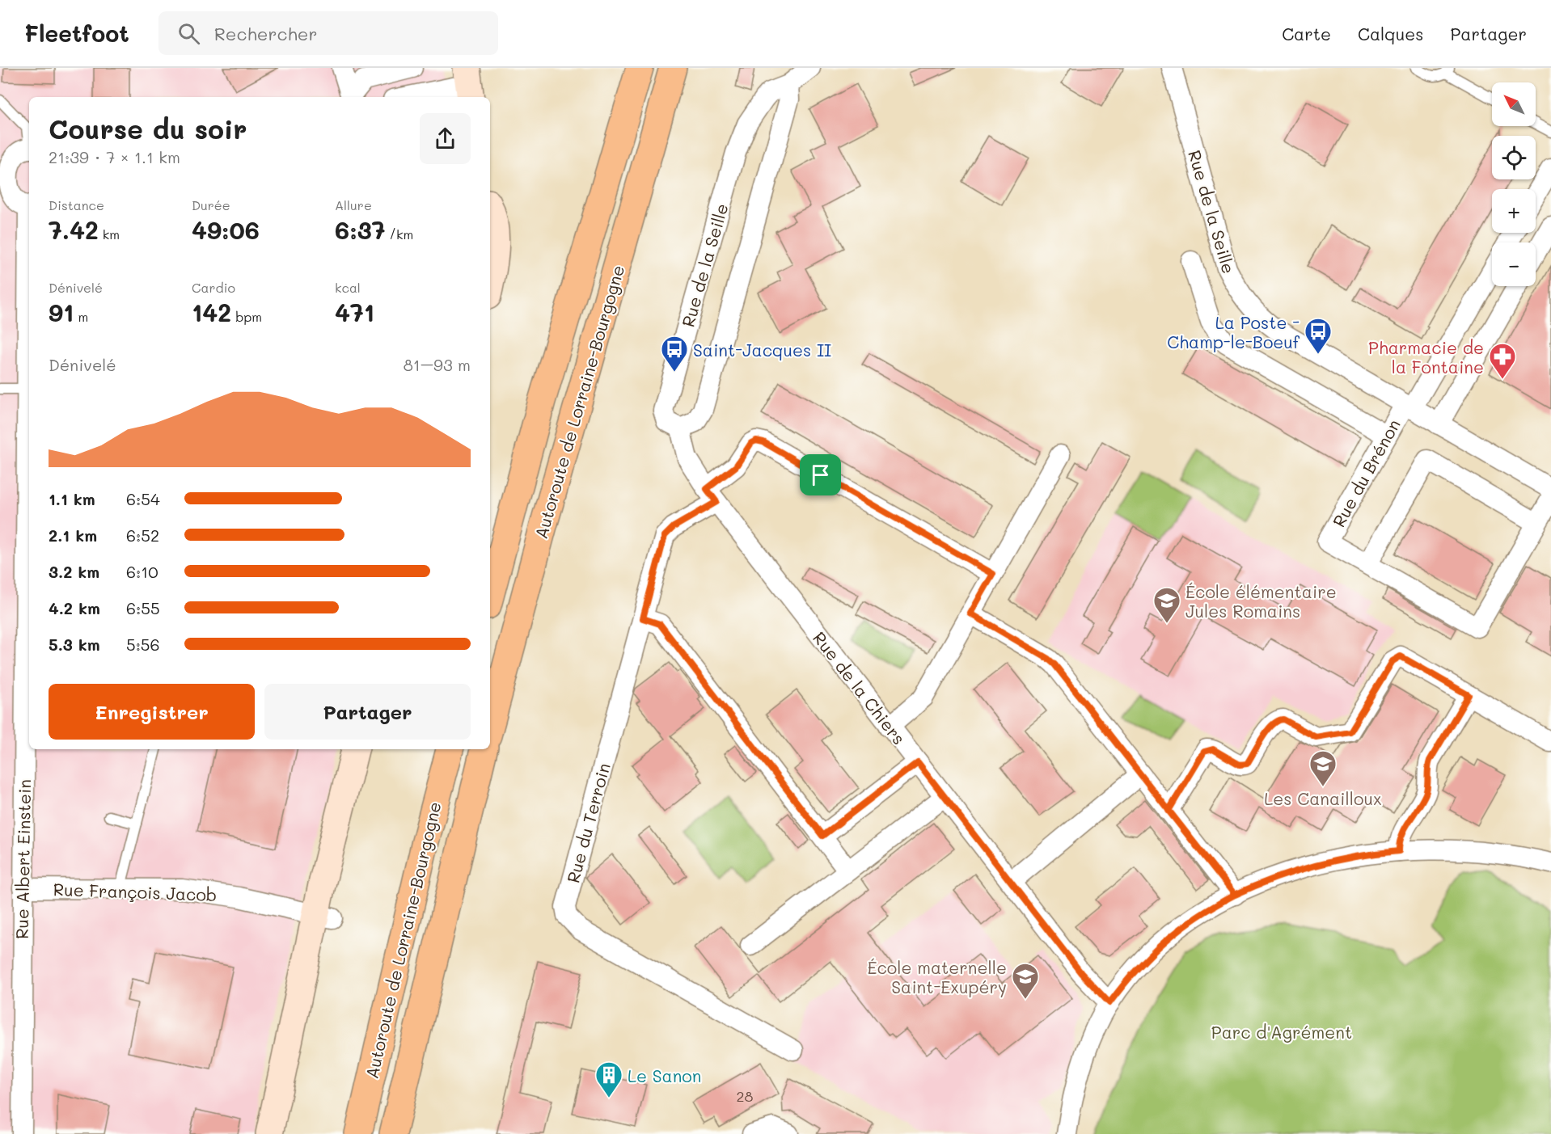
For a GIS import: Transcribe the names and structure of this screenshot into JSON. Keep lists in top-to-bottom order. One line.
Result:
{"streets":{"highway":["Autoroute de Lorraine-Bourgogne"],"street":["Rue de la Seille","Rue du Brénon","Rue de la Chiers","Rue du Terroin","Rue Albert Einstein","Rue François Jacob"]},"crossings":[["Rue de la Seille","Rue du Brénon"],["Rue de la Chiers","Rue du Terroin"],["Rue Albert Einstein","Rue François Jacob"]],"parks":["Parc d'Agrément"],"places":{"bus stop":["La Poste - Champ-le-Boeuf","Saint-Jacques II"],"pharmacy":["Pharmacie de la Fontaine"],"school or university":["École élémentaire Jules Romains","Les Canailloux","École maternelle Saint-Exupéry"],"building":["Le Sanon"]},"house_numbers":["28"],"north":"top left","page":{"header":"Fleetfoot","search":"Rechercher","nav":["Carte","Calques","Partager"],"map_buttons":["+","−"],"heading":["Course du soir","21:39 · 7 × 1.1 km"],"stats":[["Distance","7.42 km"],["Durée","49:06"],["Allure","6:37 /km"],["Dénivelé","91 m"],["Cardio","142 bpm"],["kcal","471"]],"chart":["Dénivelé","81–93 m"],"list":[{"name":"1.1 km","note":"6:54"},{"name":"2.1 km","note":"6:52"},{"name":"3.2 km","note":"6:10"},{"name":"4.2 km","note":"6:55"},{"name":"5.3 km","note":"5:56"}],"buttons":["Enregistrer","Partager"]}}
